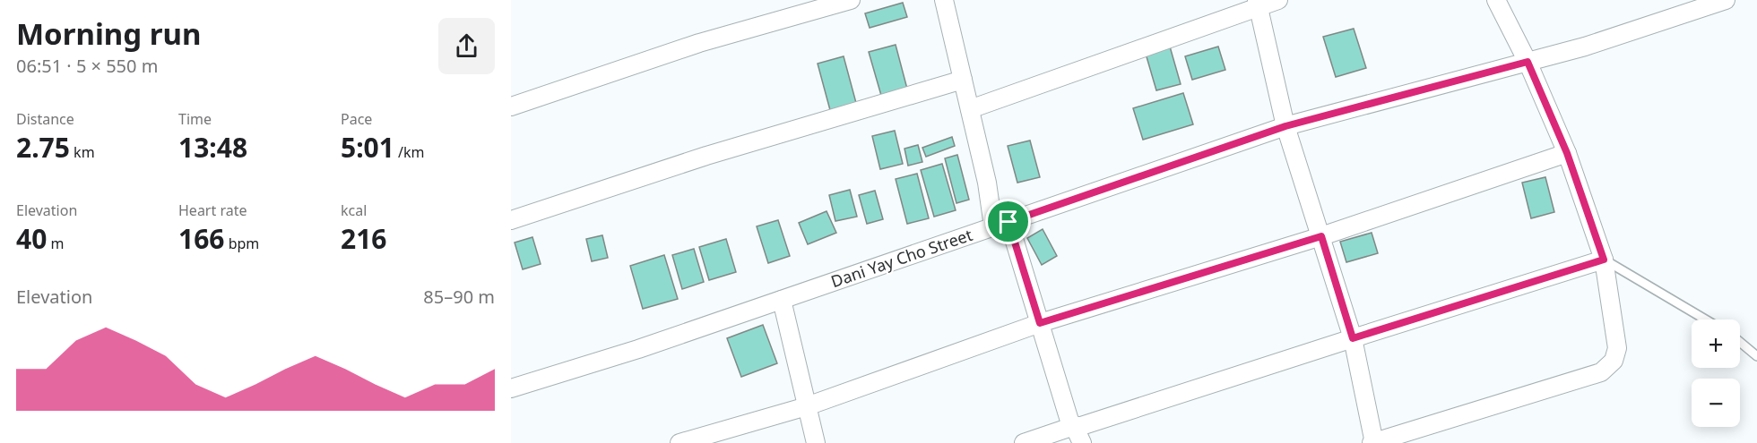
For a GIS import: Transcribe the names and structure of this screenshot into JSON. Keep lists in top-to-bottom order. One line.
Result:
{"streets":{"street":["Dani Yay Cho Street"]},"page":{"heading":["Morning run","06:51 · 5 × 550 m"],"stats":[["Distance","2.75 km"],["Time","13:48"],["Pace","5:01 /km"],["Elevation","40 m"],["Heart rate","166 bpm"],["kcal","216"]],"chart":["Elevation","85–90 m"],"map_buttons":["+","−"]}}
